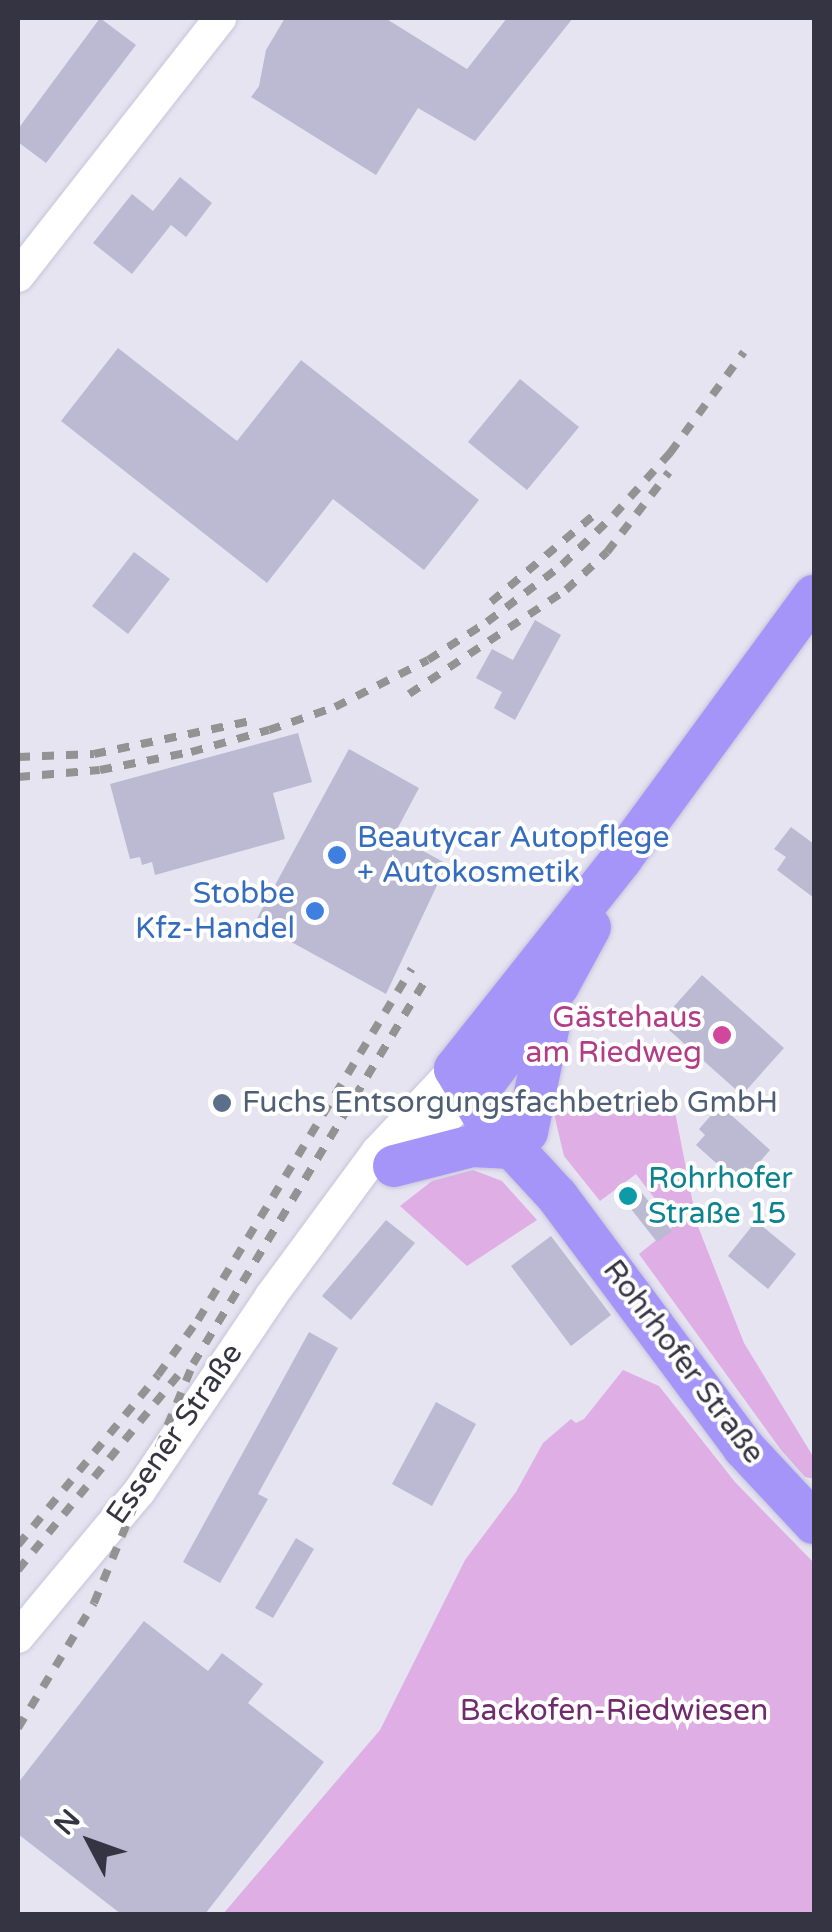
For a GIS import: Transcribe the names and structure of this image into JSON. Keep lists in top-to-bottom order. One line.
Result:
{"streets":{"main road":["Rohrhofer Straße"],"street":["Essener Straße"]},"crossings":[["Rohrhofer Straße","Essener Straße"]],"parks":["Backofen-Riedwiesen"],"places":["Beautycar Autopflege + Autokosmetik","Stobbe Kfz-Handel","Gästehaus am Riedweg","Fuchs Entsorgungsfachbetrieb GmbH","Rohrhofer Straße 15"],"north":"top left"}
